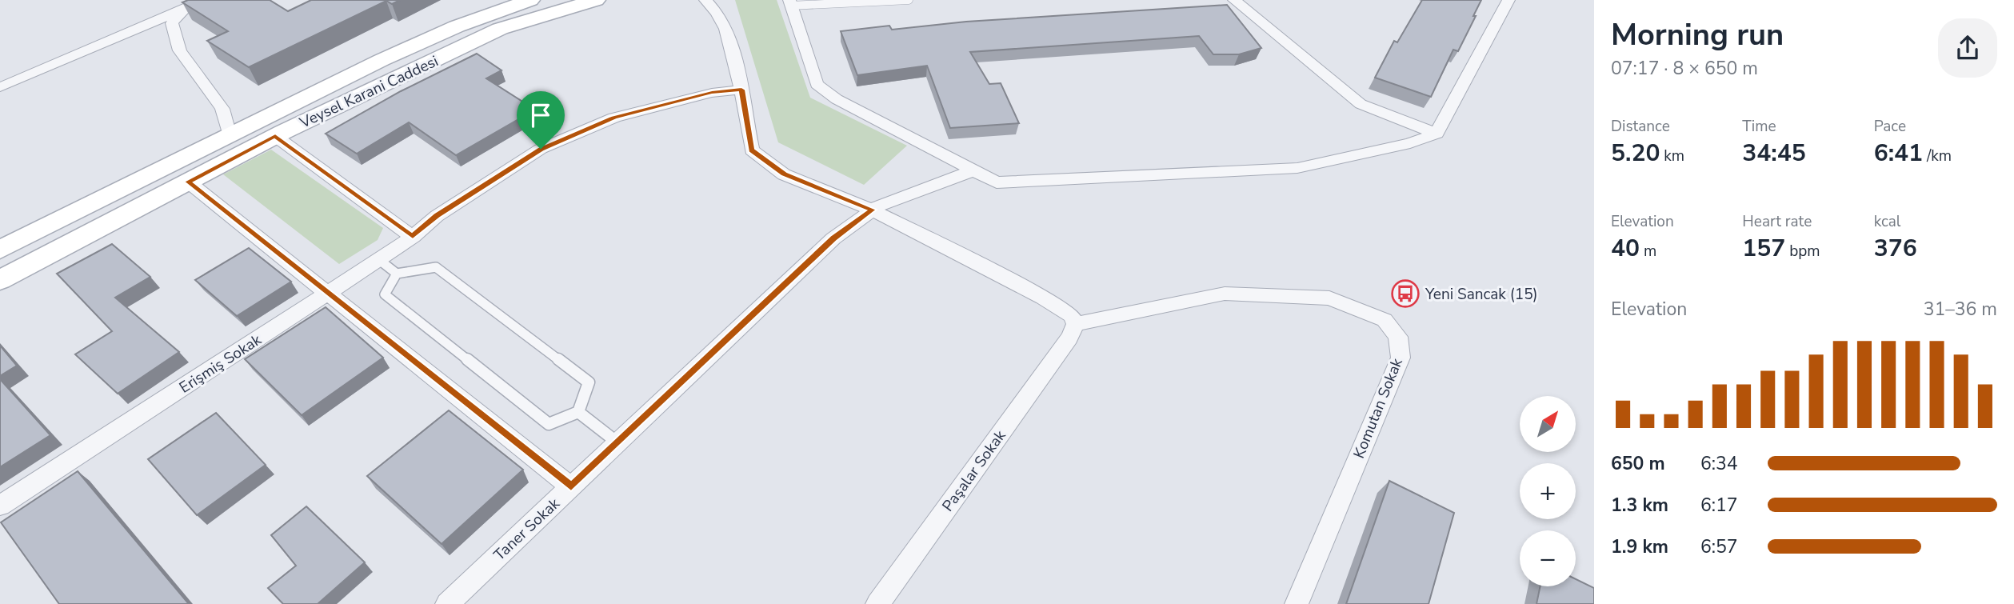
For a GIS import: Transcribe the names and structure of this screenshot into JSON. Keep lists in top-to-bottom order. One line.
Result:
{"streets":{"main road":["Veysel Karani Caddesi"],"street":["Erişmiş Sokak","Komutan Sokak","Paşalar Sokak","Taner Sokak"]},"crossings":[["Komutan Sokak","Paşalar Sokak"]],"places":{"bus stop":["Yeni Sancak (15)"]},"north":"top right","page":{"heading":["Morning run","07:17 · 8 × 650 m"],"stats":[["Distance","5.20 km"],["Time","34:45"],["Pace","6:41 /km"],["Elevation","40 m"],["Heart rate","157 bpm"],["kcal","376"]],"chart":["Elevation","31–36 m"],"map_buttons":["+","−"],"list":[{"name":"650 m","note":"6:34"},{"name":"1.3 km","note":"6:17"},{"name":"1.9 km","note":"6:57"}]}}
